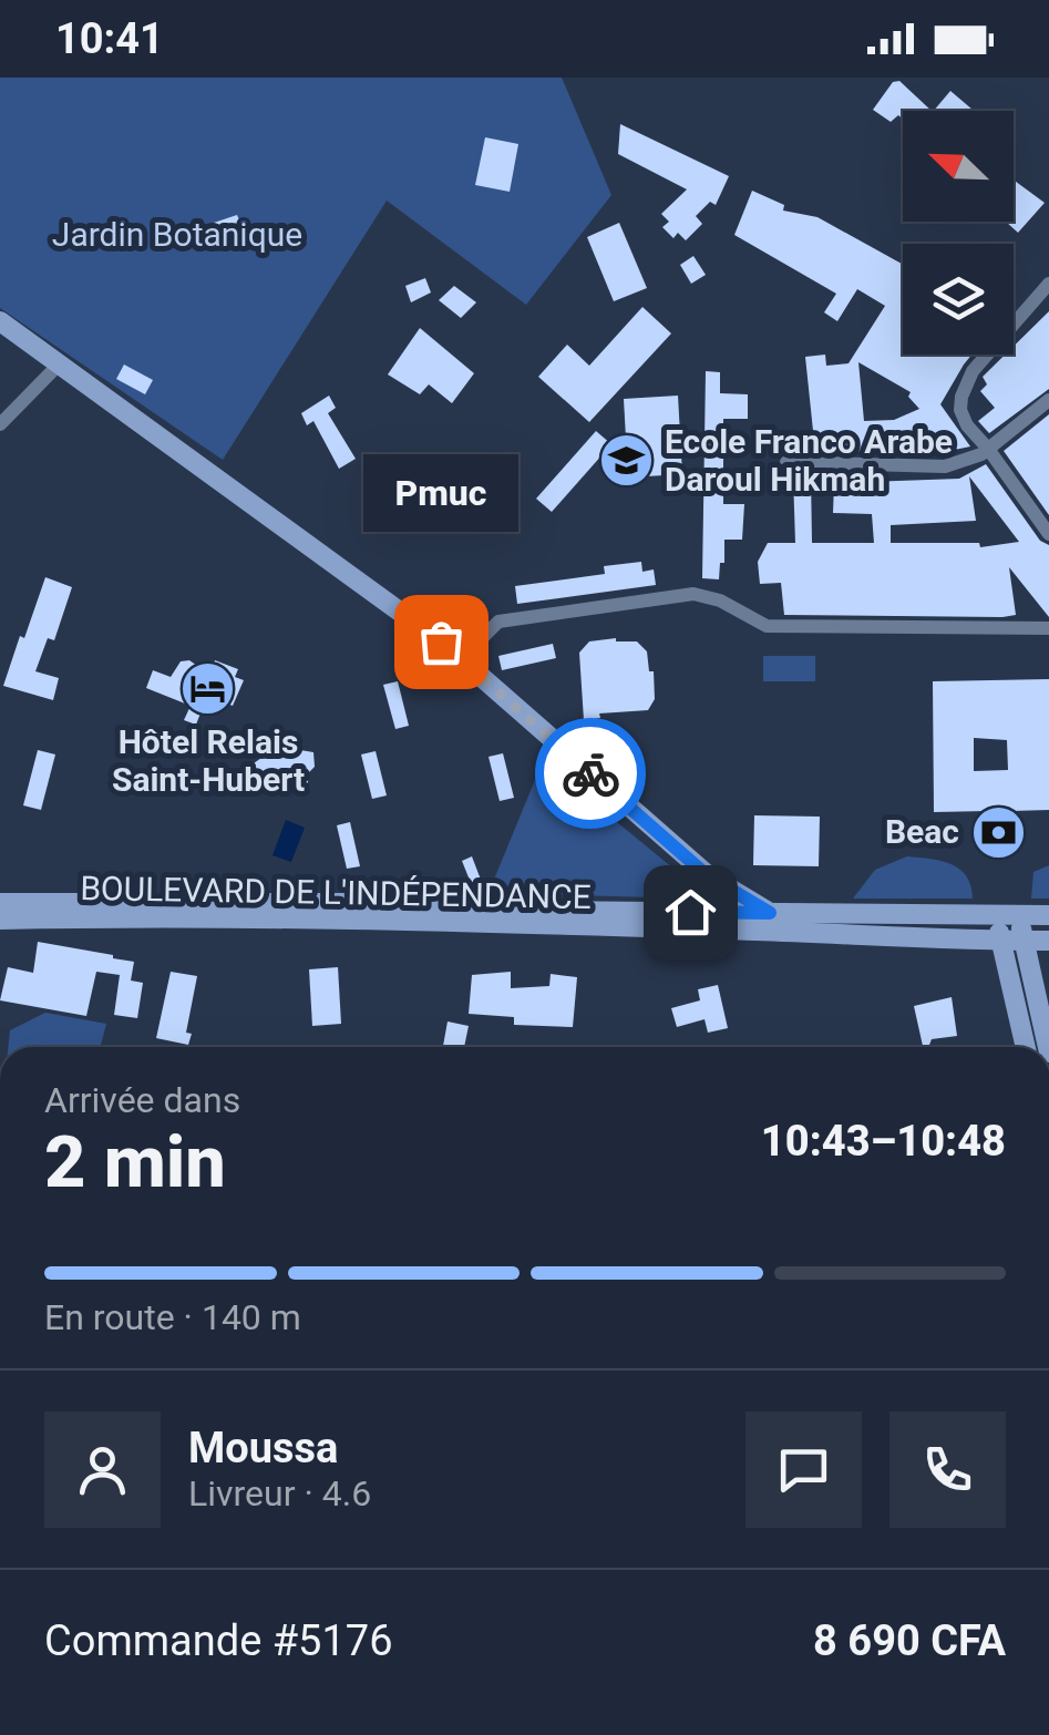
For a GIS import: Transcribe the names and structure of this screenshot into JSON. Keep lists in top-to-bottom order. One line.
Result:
{"streets":{"main road":["BOULEVARD DE L'INDÉPENDANCE"]},"parks":["Jardin Botanique"],"places":{"school or university":["Ecole Franco Arabe Daroul Hikmah"],"other":["Pmuc"],"hotel":["Hôtel Relais Saint-Hubert"],"bank":["Beac"]},"north":"top left","page":{"status":"10:41","bubble":"Pmuc","heading":["2 min","Arrivée dans","10:43–10:48"],"panel":["Moussa","Livreur · 4.6","Commande #5176","8 690 CFA"],"bar":"En route · 140 m"}}
